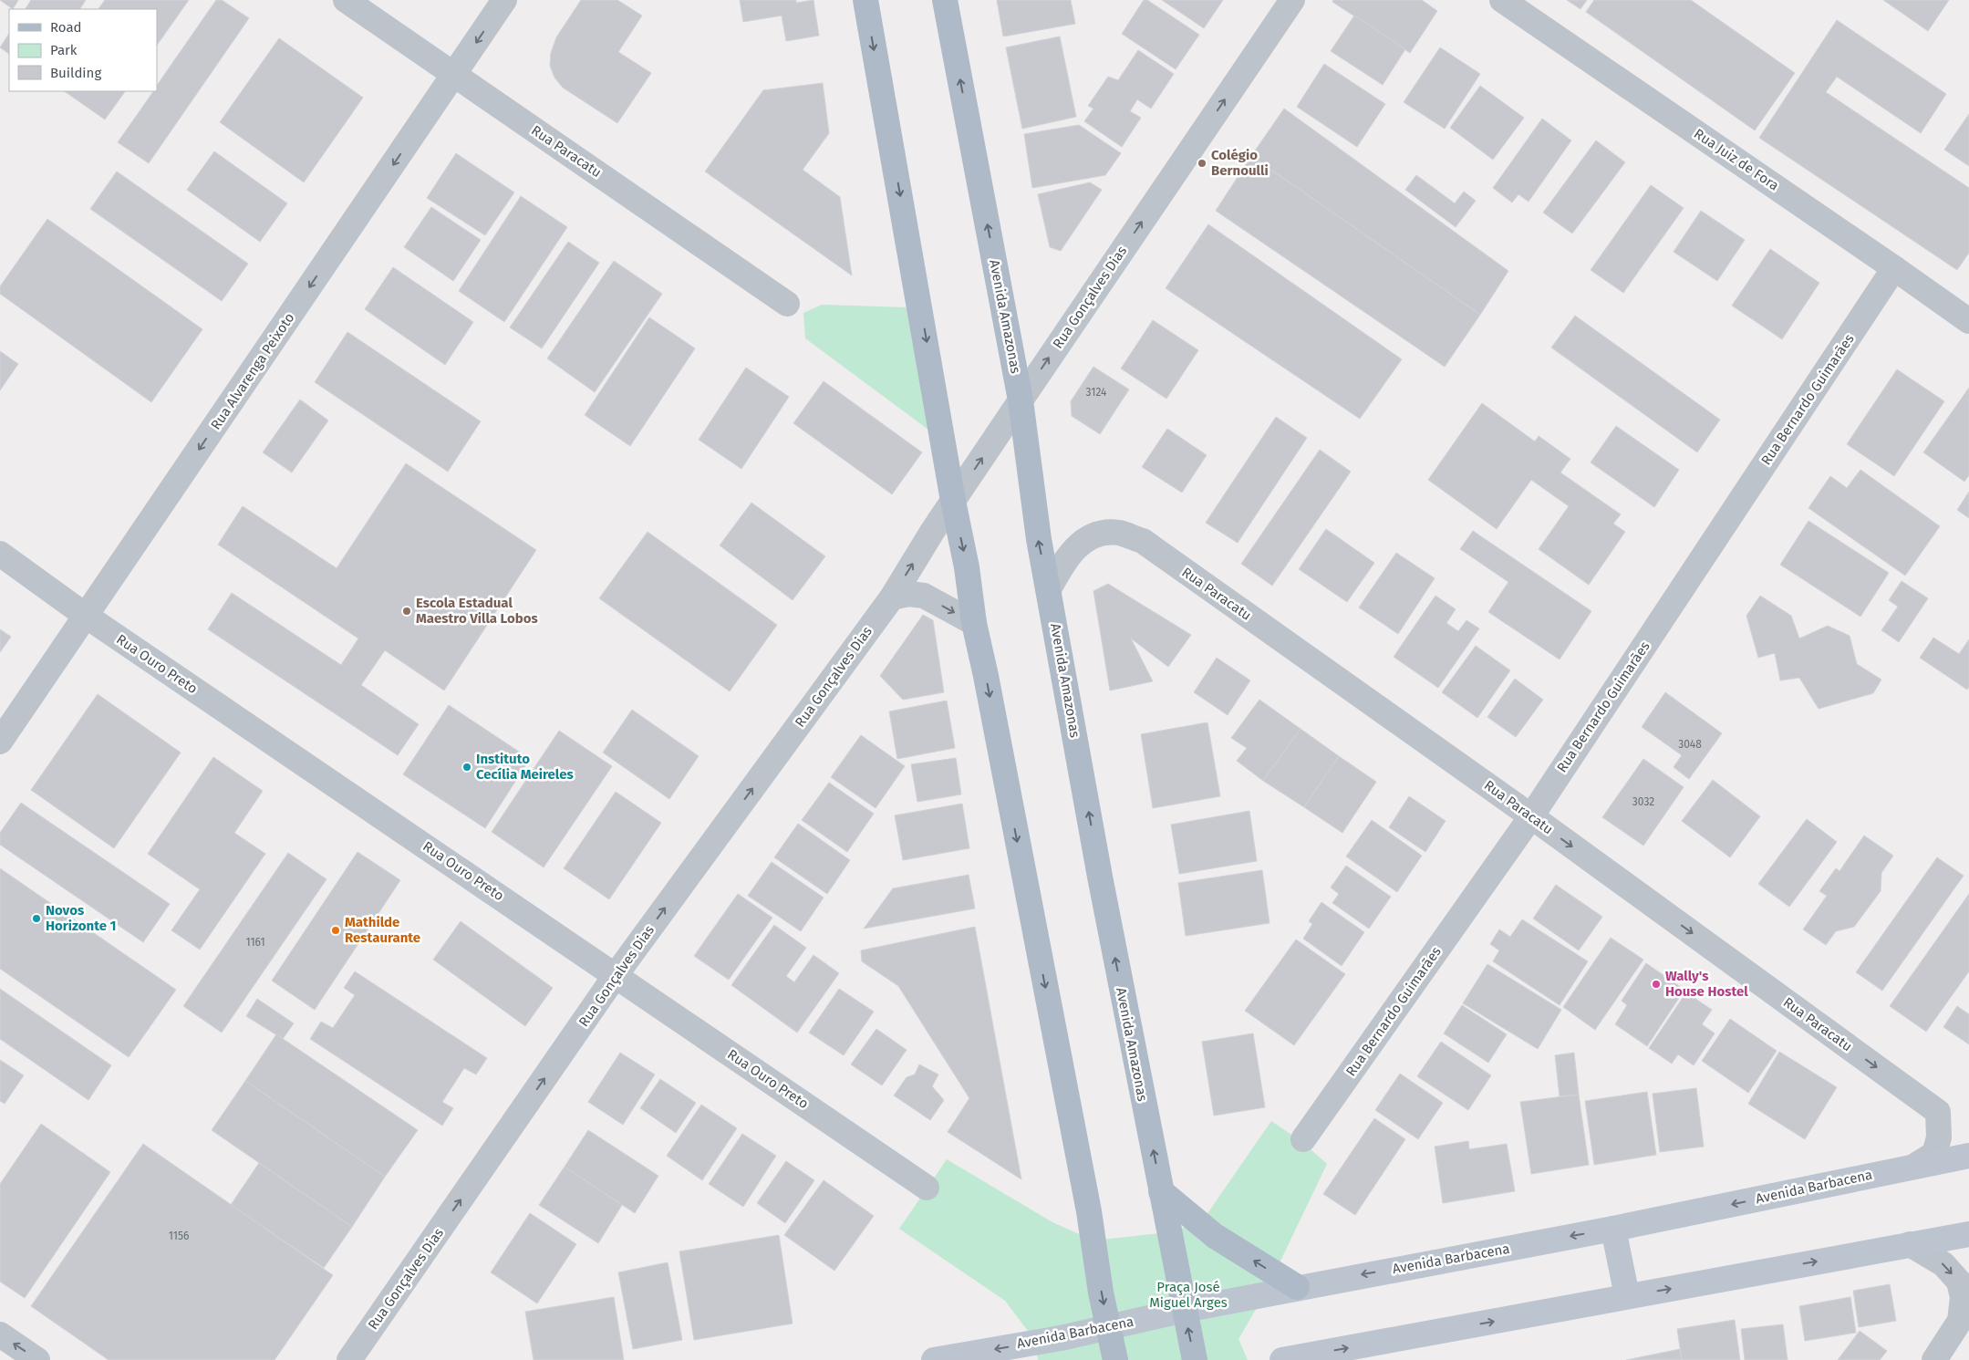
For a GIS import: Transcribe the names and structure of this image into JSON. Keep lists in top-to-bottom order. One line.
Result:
{"streets":{"main road":["Avenida Amazonas","Avenida Barbacena"],"street":["Rua Paracatu","Rua Juiz de Fora","Rua Gonçalves Dias","Rua Alvarenga Peixoto","Rua Bernardo Guimarães","Rua Ouro Preto"]},"crossings":[["Rua Paracatu","Avenida Amazonas"],["Rua Paracatu","Rua Alvarenga Peixoto"],["Rua Paracatu","Rua Bernardo Guimarães"],["Rua Paracatu","Avenida Barbacena"],["Rua Juiz de Fora","Rua Bernardo Guimarães"],["Rua Gonçalves Dias","Avenida Amazonas"],["Rua Gonçalves Dias","Rua Ouro Preto"],["Avenida Amazonas","Avenida Barbacena"],["Rua Alvarenga Peixoto","Rua Ouro Preto"]],"one_way":["Rua Gonçalves Dias","Rua Alvarenga Peixoto"],"parks":["Praça José Miguel Arges"],"places":["Colégio Bernoulli","Escola Estadual Maestro Villa Lobos","Instituto Cecília Meireles","Novos Horizonte 1","Mathilde Restaurante","Wally's House Hostel"],"house_numbers":["3124","3048","3032","1161","1156"],"legend":["Road","Park","Building"]}
